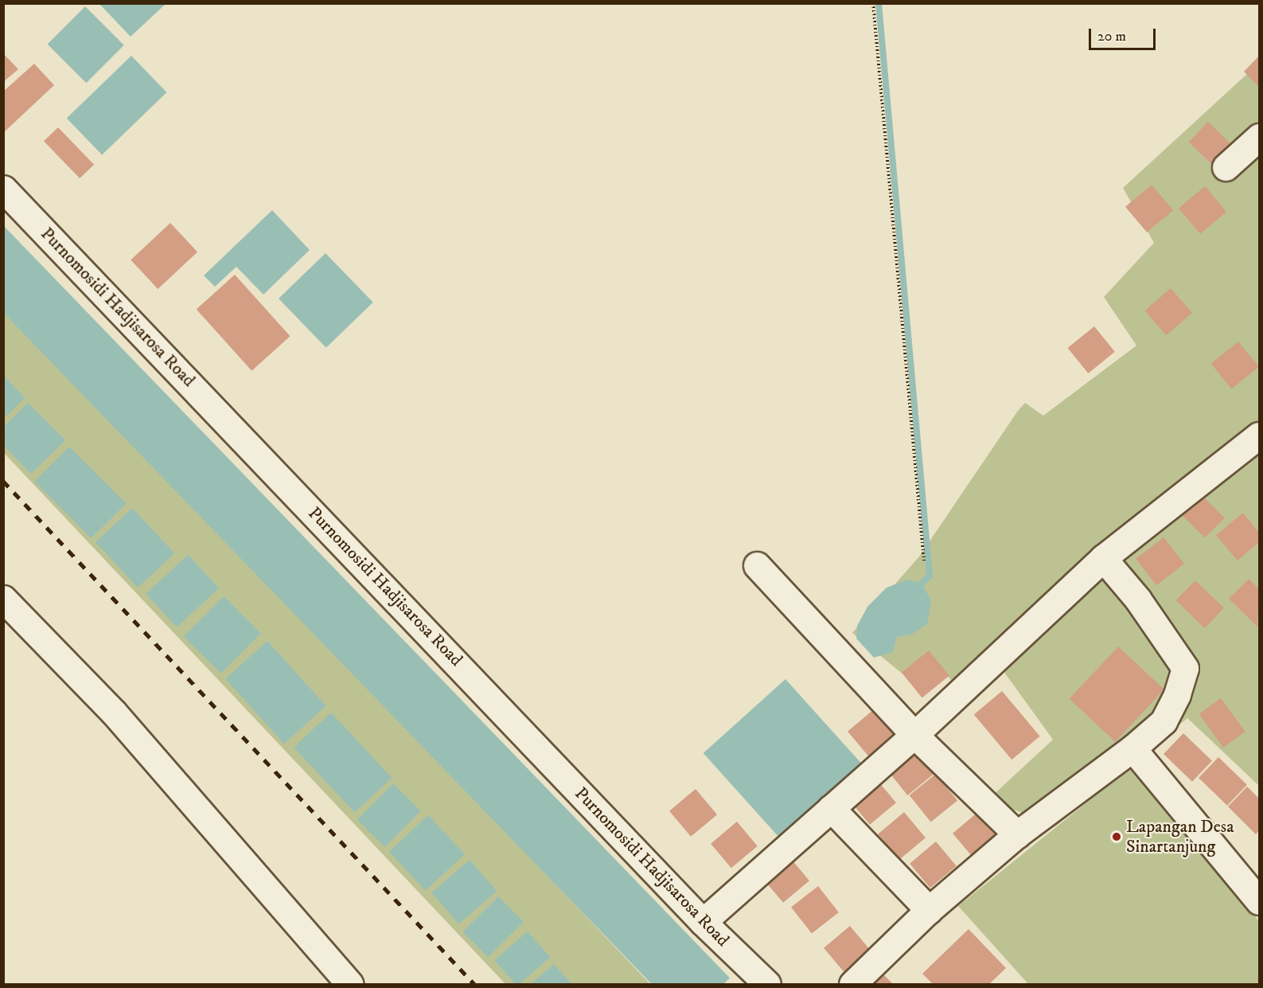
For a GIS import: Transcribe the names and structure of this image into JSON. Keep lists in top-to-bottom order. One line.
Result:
{"streets":{"street":["Purnomosidi Hadjisarosa Road"]},"places":["Lapangan Desa Sinartanjung"],"scale_bar":"20 m"}
